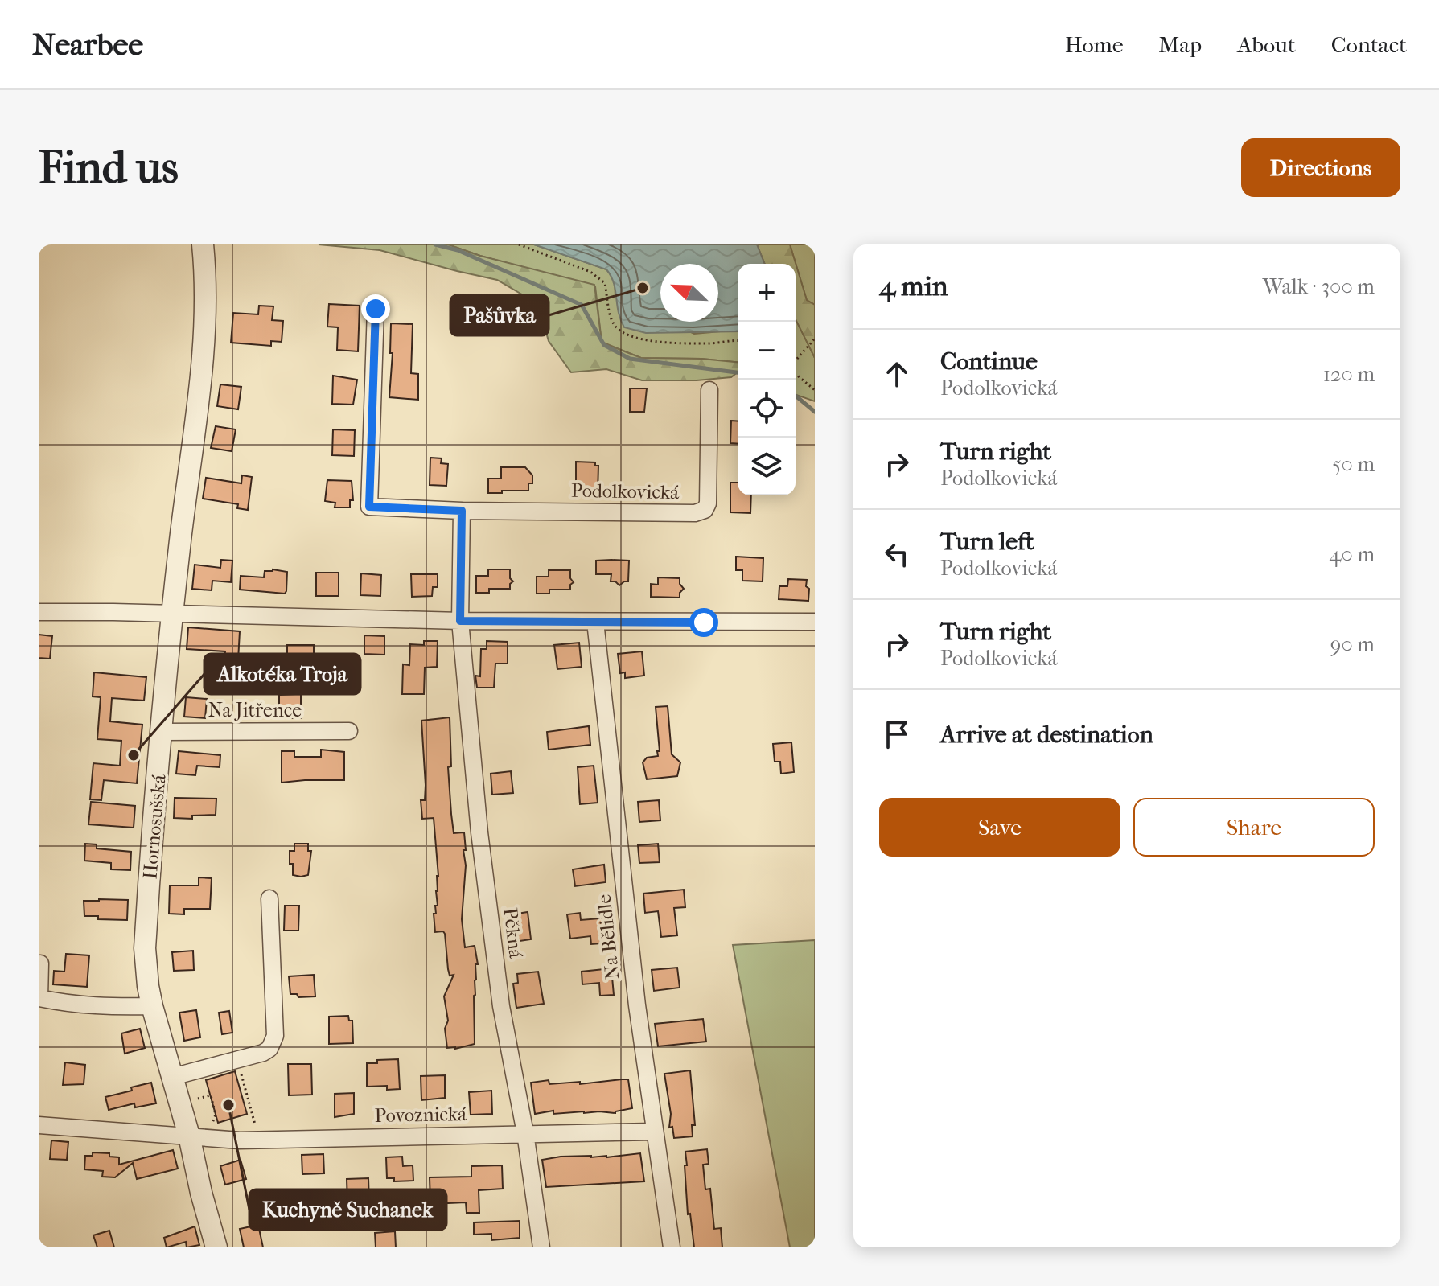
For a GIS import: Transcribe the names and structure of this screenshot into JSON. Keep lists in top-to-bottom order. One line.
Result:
{"streets":{"street":["Podolkovická","Na Jitřence","Hornosušská","Pěkná","Na Bělidle","Povoznická"]},"crossings":[["Na Jitřence","Hornosušská"],["Hornosušská","Povoznická"],["Pěkná","Povoznická"],["Na Bělidle","Povoznická"]],"places":["Pašůvka","Alkotéka Troja","Kuchyně Suchanek"],"north":"top left","page":{"header":"Nearbee","nav":["Home","Map","About","Contact"],"buttons":["Directions",["Save","Share"]],"title":"Find us","heading":["4 min","Walk · 300 m"],"map_buttons":["+","−"],"list":[["Continue","Podolkovická","120 m"],["Turn right","Podolkovická","50 m"],["Turn left","Podolkovická","40 m"],["Turn right","Podolkovická","90 m"],"Arrive at destination"]}}
